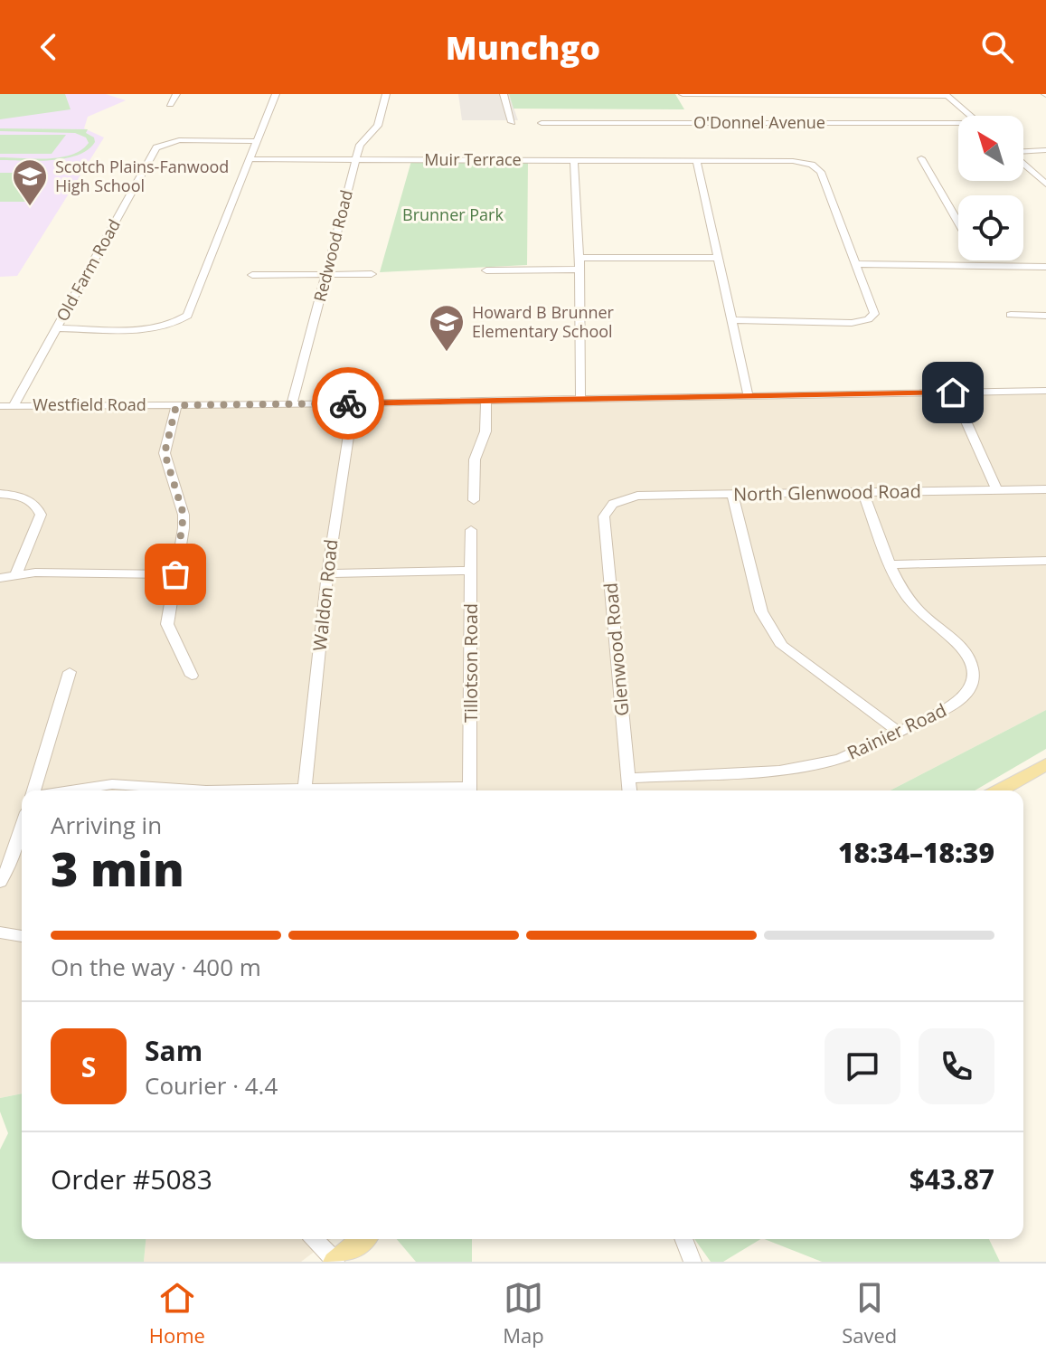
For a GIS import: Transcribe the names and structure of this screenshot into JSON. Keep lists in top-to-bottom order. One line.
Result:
{"streets":{"street":["O'Donnel Avenue","Muir Terrace","Redwood Road","Old Farm Road","Westfield Road","North Glenwood Road","Waldon Road","Glenwood Road","Tillotson Road","Rainier Road"]},"crossings":[["Muir Terrace","Redwood Road"],["Redwood Road","Westfield Road"],["Old Farm Road","Westfield Road"],["Westfield Road","Waldon Road"],["North Glenwood Road","Glenwood Road"],["North Glenwood Road","Rainier Road"],["Glenwood Road","Rainier Road"]],"parks":["Brunner Park"],"places":{"school or university":["Scotch Plains-Fanwood High School","Howard B Brunner Elementary School"]},"north":"top left","page":{"header":"Munchgo","heading":["3 min","Arriving in","18:34–18:39"],"panel":["Sam","Courier · 4.4","Order #5083","$43.87"],"bar":"On the way · 400 m","round":"S","tabs":["Home","Map","Saved"]}}
